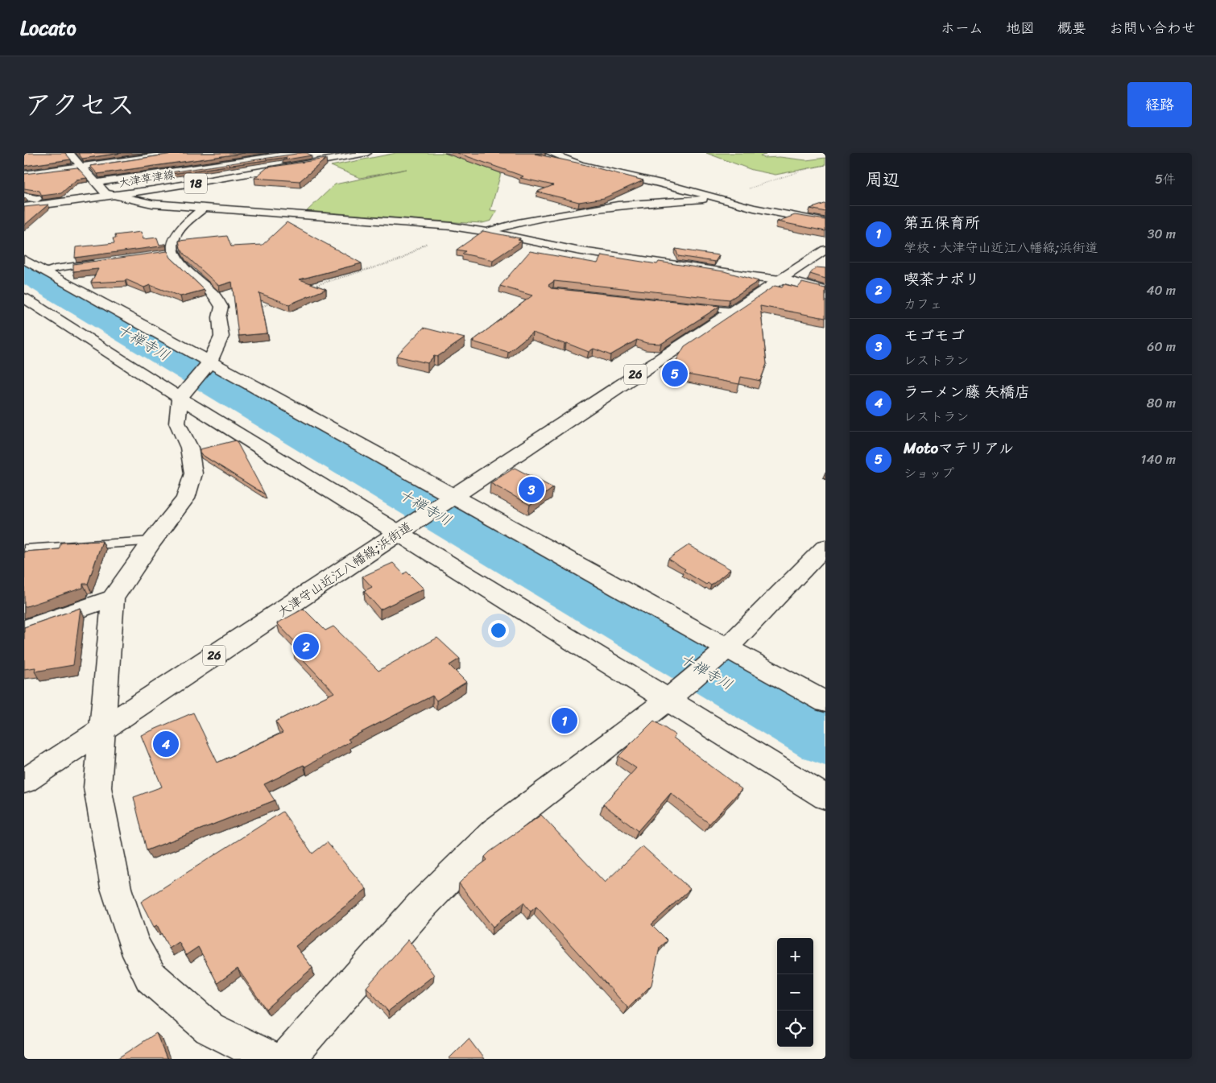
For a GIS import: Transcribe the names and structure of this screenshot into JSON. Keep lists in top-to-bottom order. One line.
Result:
{"streets":{"street":["大津草津線","18","26","大津守山近江八幡線;浜街道"]},"water":["十禅寺川"],"page":{"header":"Locato","nav":["ホーム","地図","概要","お問い合わせ"],"title":"アクセス","buttons":"経路","heading":["周辺","5件"],"list":[{"mark":"1","name":"第五保育所","note":"学校 · 大津守山近江八幡線;浜街道","value":"30 m"},{"mark":"2","name":"喫茶ナポリ","note":"カフェ","value":"40 m"},{"mark":"3","name":"モゴモゴ","note":"レストラン","value":"60 m"},{"mark":"4","name":"ラーメン藤 矢橋店","note":"レストラン","value":"80 m"},{"mark":"5","name":"Motoマテリアル","note":"ショップ","value":"140 m"}],"pins":["5","3","2","1","4"],"map_buttons":["+","−"]}}
